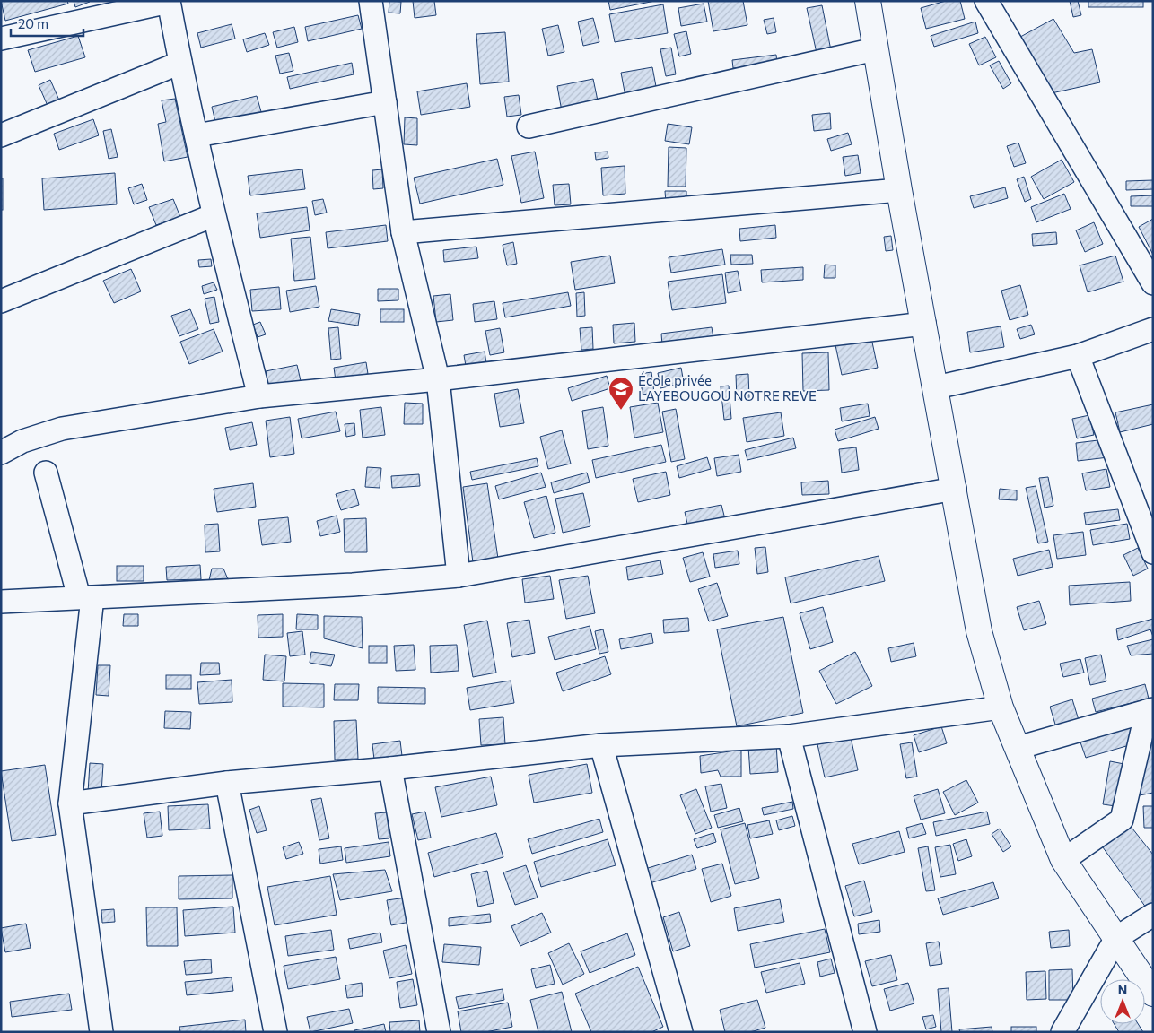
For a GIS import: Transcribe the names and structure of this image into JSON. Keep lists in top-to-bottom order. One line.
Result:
{"places":{"school or university":["École privée LAYEBOUGOU NOTRE REVE"]},"scale_bar":"20 m","north":"top"}
